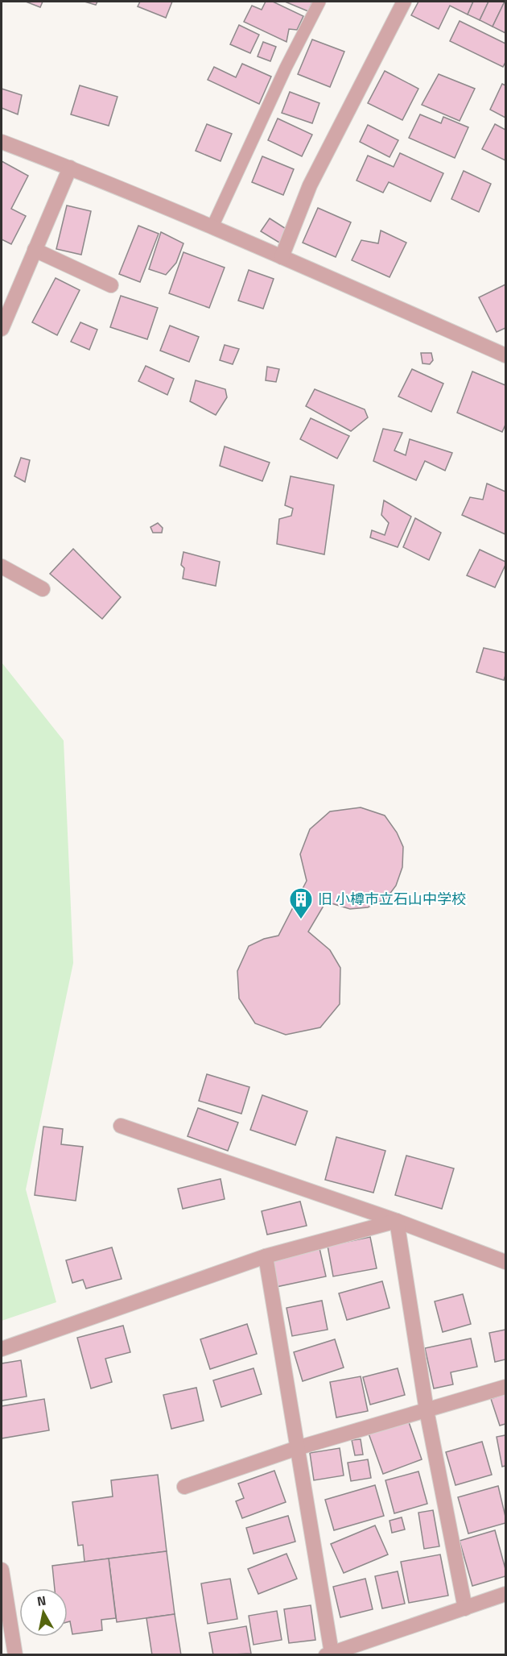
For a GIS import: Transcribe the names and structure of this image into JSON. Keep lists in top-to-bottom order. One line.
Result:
{"places":{"building":["旧 小樽市立石山中学校"]},"north":"top"}
